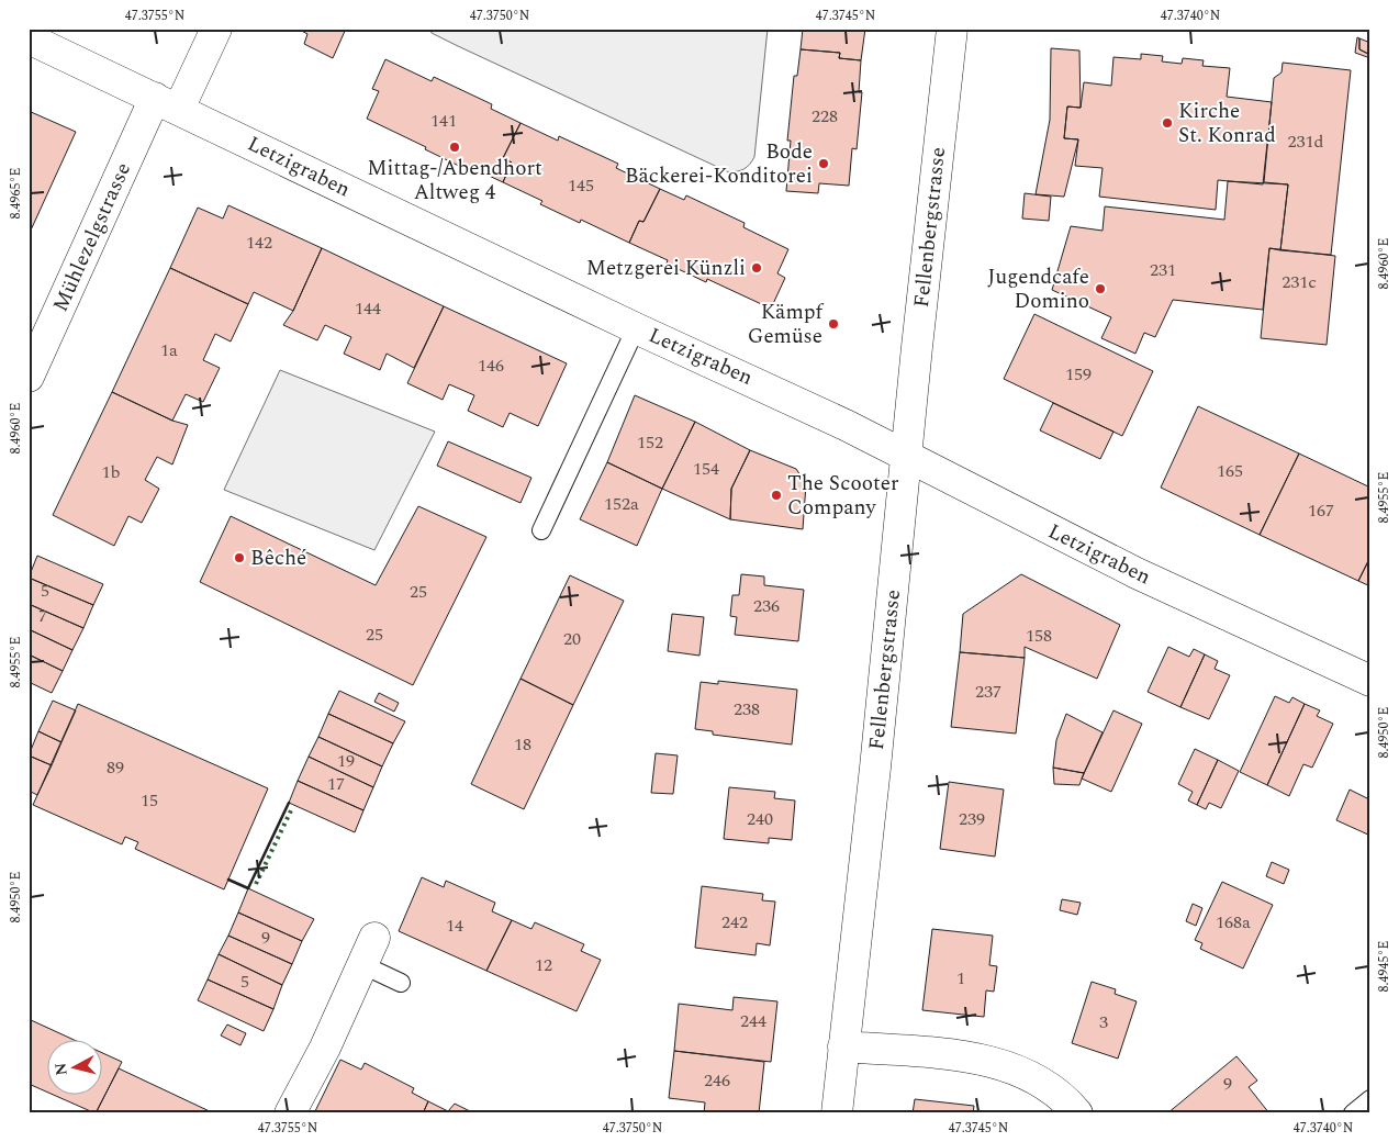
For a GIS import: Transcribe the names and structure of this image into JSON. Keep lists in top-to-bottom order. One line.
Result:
{"streets":{"street":["Letzigraben","Fellenbergstrasse","Mühlezelgstrasse"]},"crossings":[["Letzigraben","Fellenbergstrasse"],["Letzigraben","Mühlezelgstrasse"]],"places":["Kirche St. Konrad","Mittag-/Abendhort Altweg 4","Bode Bäckerei-Konditorei","Metzgerei Künzli","Jugendcafe Domino","Kämpf Gemüse","The Scooter Company","Bêché"],"house_numbers":["228","141","231d","145","142","231","231c","144","1a","146","159","152","154","165","1b","152a","167","5","25","236","7","25","158","20","237","238","18","19","89","17","15","240","239","242","168a","14","9","12","1","5","244","3","246","9"],"north":"left","coordinates":["47.3755°N","47.3750°N","47.3745°N","47.3740°N","8.4965°E","8.4960°E","8.4955°E","8.4950°E","8.4945°E"]}
